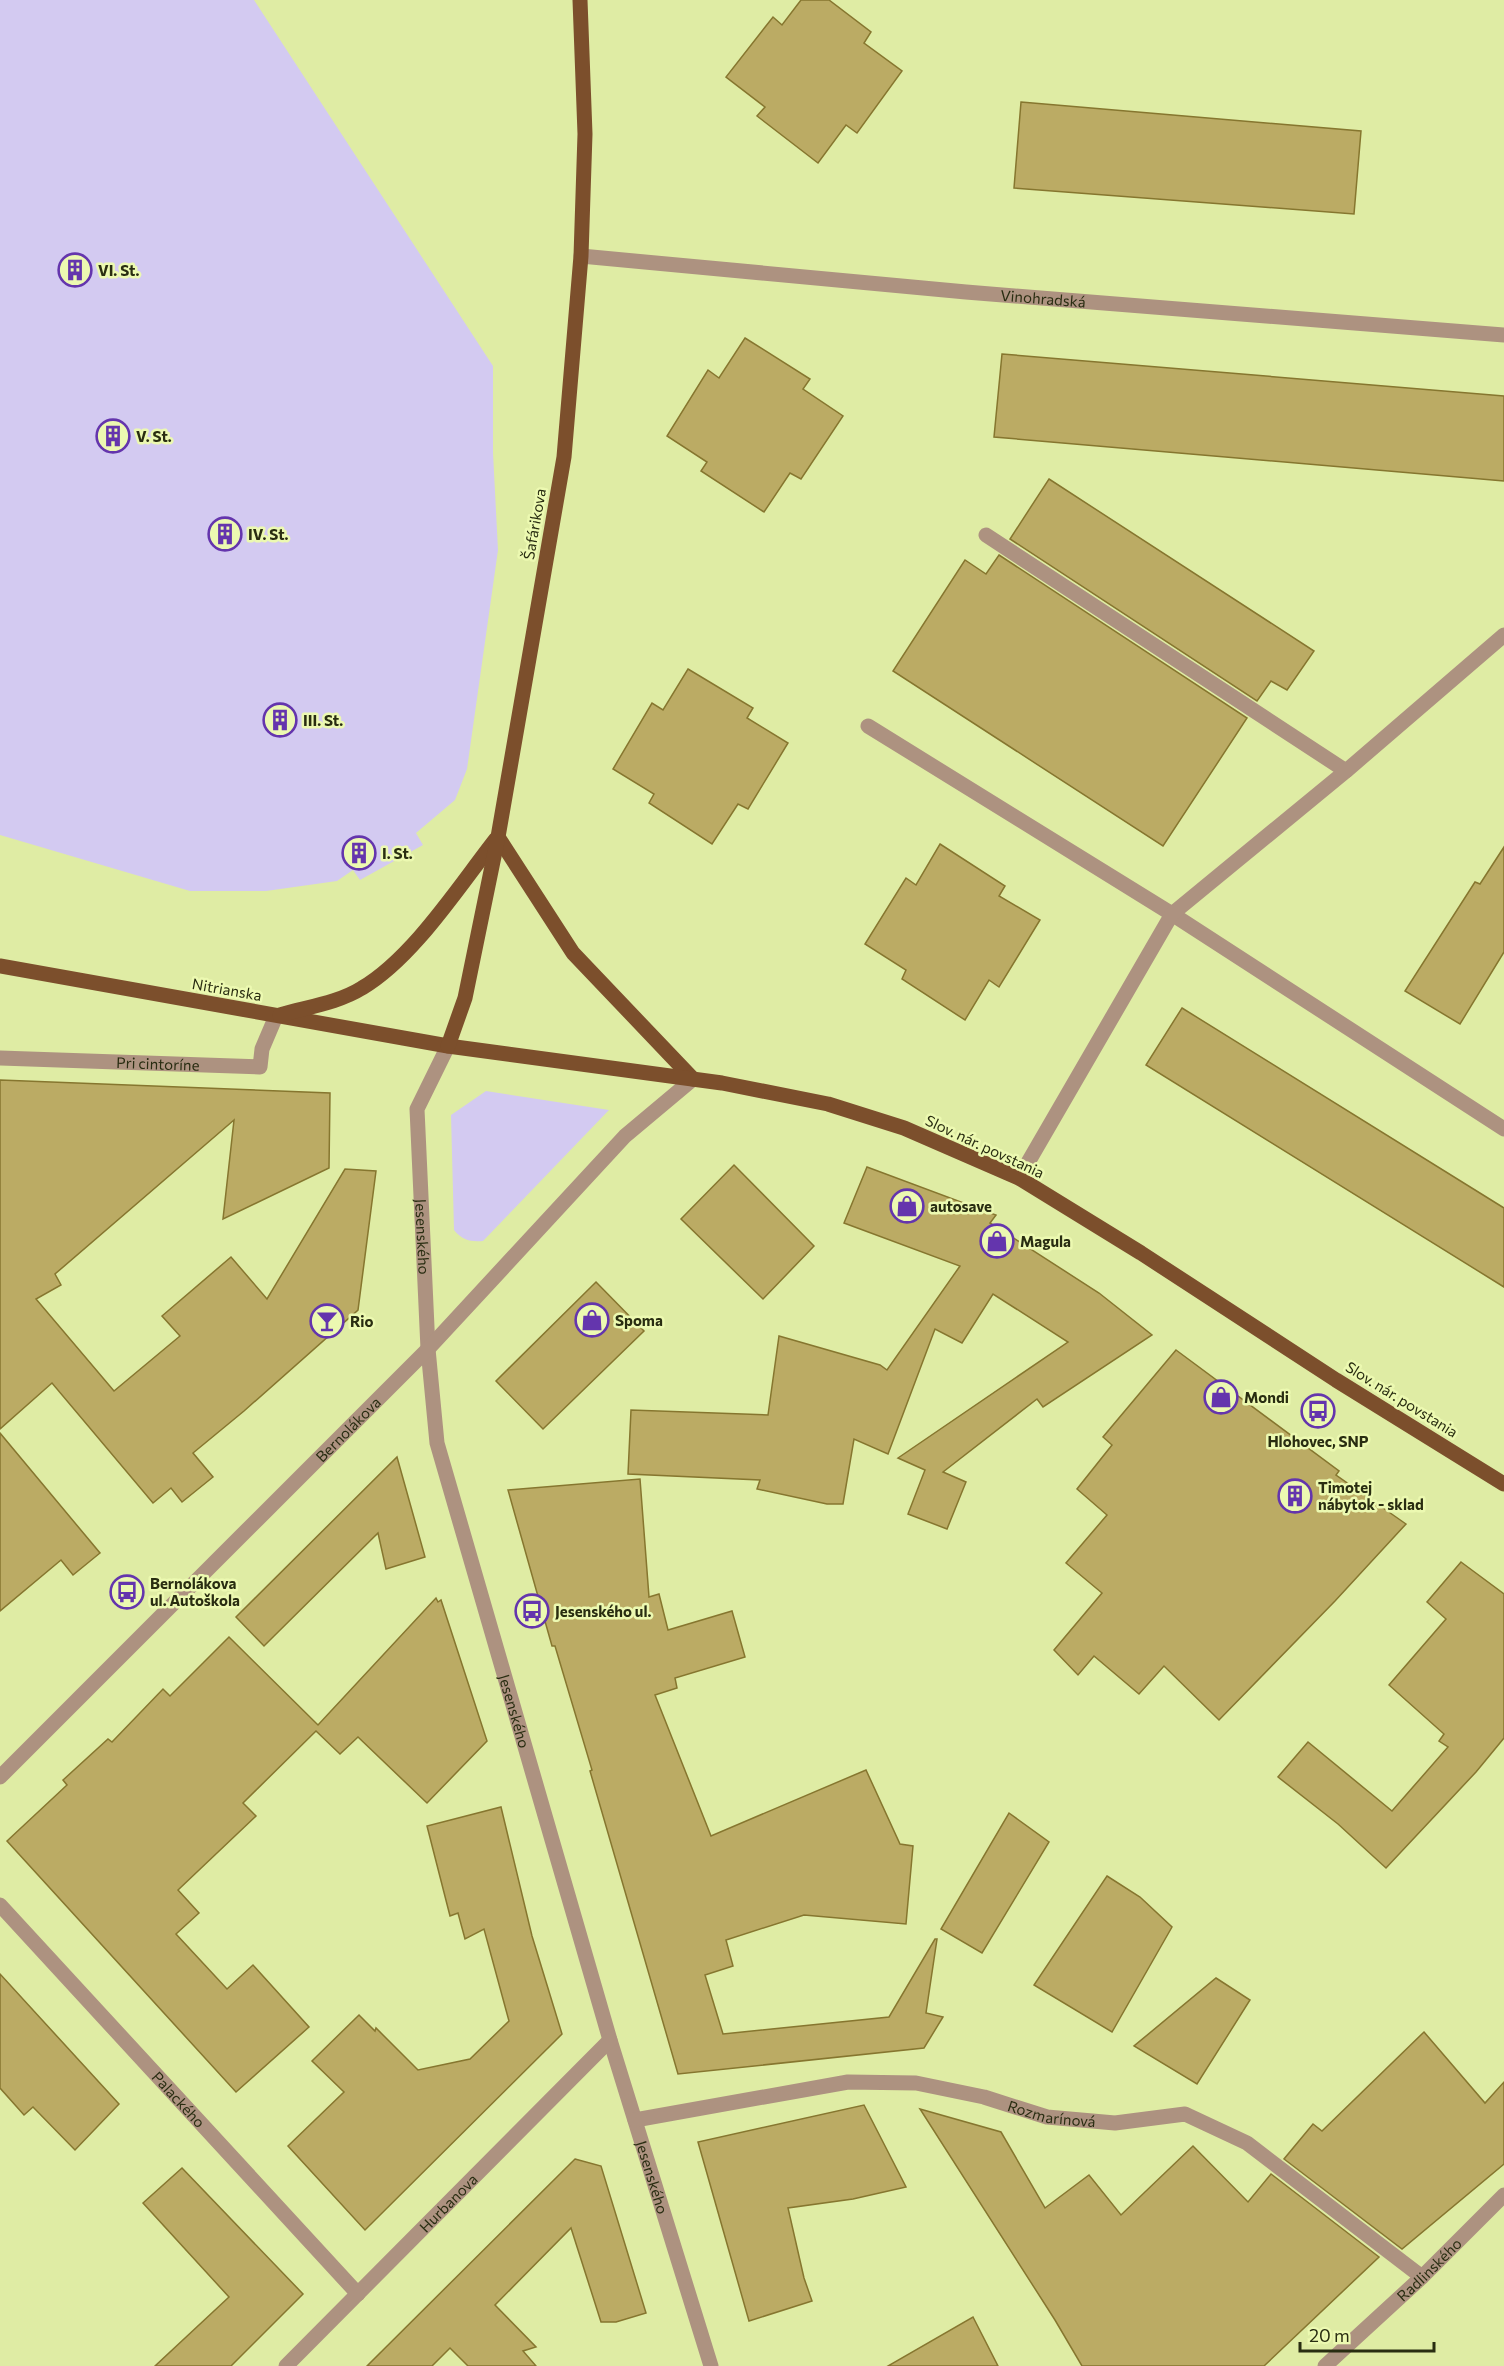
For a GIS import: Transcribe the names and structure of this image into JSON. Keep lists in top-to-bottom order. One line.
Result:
{"streets":{"main road":["Šafárikova","Nitrianska","Slov. nár. povstania"],"street":["Vinohradská","Pri cintoríne","Jesenského","Bernolákova","Palackého","Rozmarínová","Hurbanova","Radlinského"]},"crossings":[["Vinohradská","Šafárikova"],["Šafárikova","Nitrianska"],["Šafárikova","Slov. nár. povstania"],["Šafárikova","Jesenského"],["Nitrianska","Pri cintoríne"],["Nitrianska","Slov. nár. povstania"],["Nitrianska","Jesenského"],["Slov. nár. povstania","Jesenského"],["Slov. nár. povstania","Bernolákova"],["Jesenského","Bernolákova"],["Jesenského","Rozmarínová"],["Jesenského","Hurbanova"],["Palackého","Hurbanova"],["Rozmarínová","Radlinského"]],"places":{"building":["VI. St.","V. St.","IV. St.","III. St.","I. St.","Timotej nábytok - sklad"],"shop":["autosave","Magula","Spoma","Mondi"],"bar":["Rio"],"bus stop":["Hlohovec, SNP","Bernolákova ul. Autoškola","Jesenského ul."]},"scale_bar":"20 m"}
